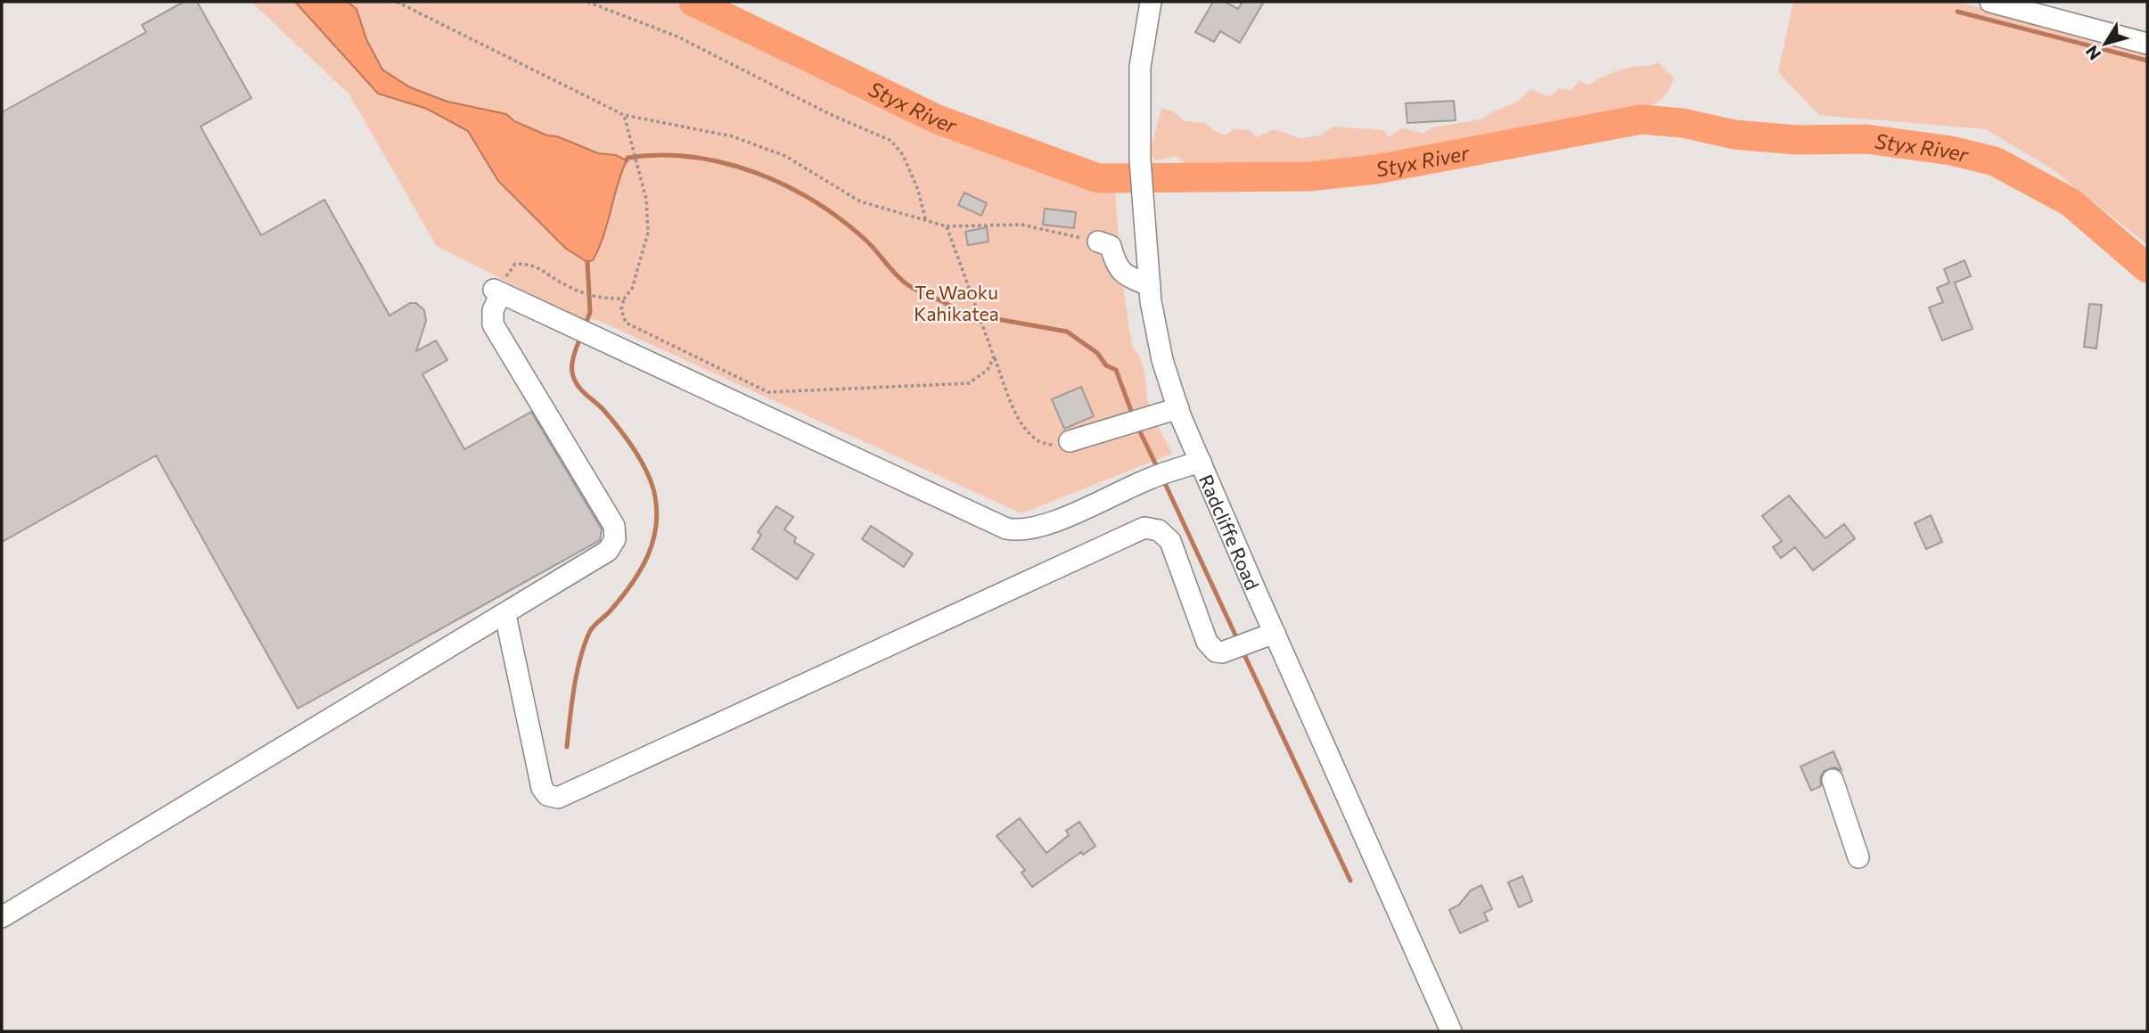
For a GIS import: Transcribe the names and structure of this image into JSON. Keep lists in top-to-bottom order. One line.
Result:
{"streets":{"street":["Radcliffe Road"]},"water":["Styx River"],"parks":["Te Waoku Kahikatea"],"north":"bottom left"}
